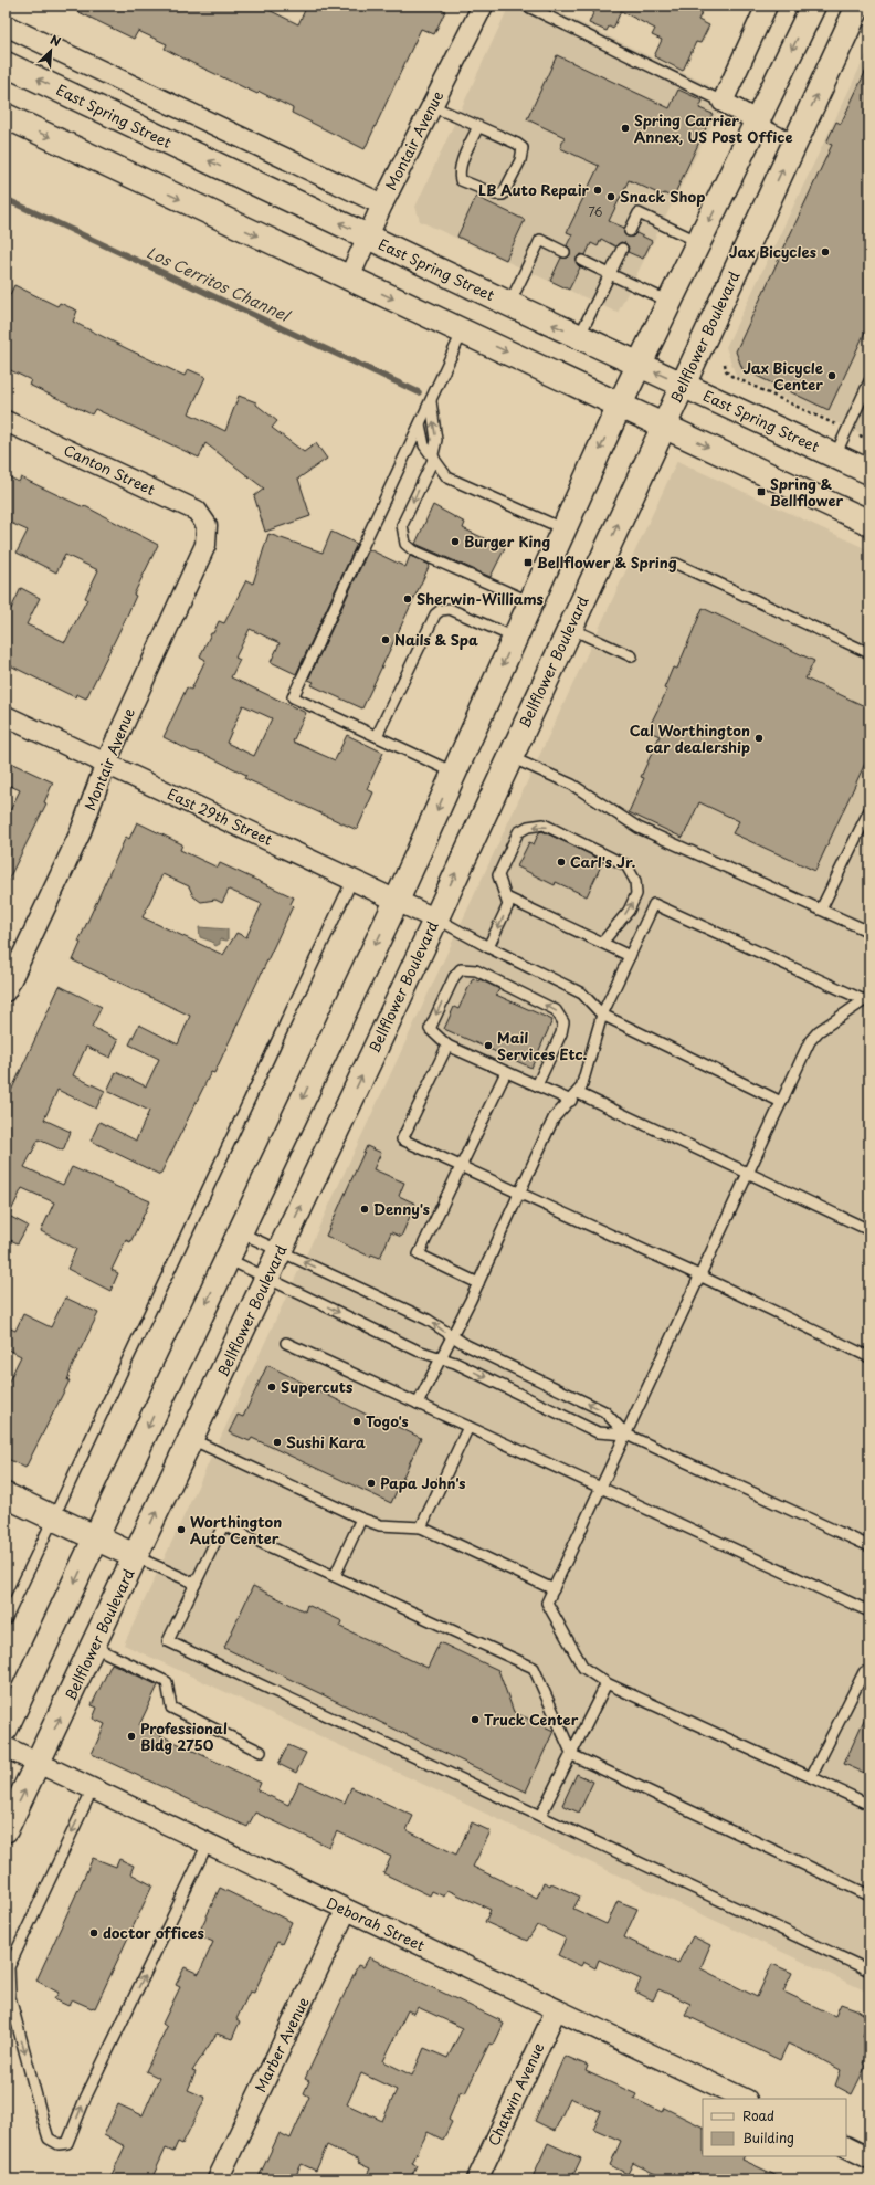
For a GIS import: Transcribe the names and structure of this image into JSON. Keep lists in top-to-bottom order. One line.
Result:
{"streets":{"main road":["East Spring Street","Bellflower Boulevard"],"street":["Montair Avenue","Canton Street","East 29th Street","Deborah Street","Marber Avenue","Chatwin Avenue"]},"crossings":[["East Spring Street","Montair Avenue"],["East Spring Street","Bellflower Boulevard"],["Montair Avenue","Canton Street"],["Montair Avenue","East 29th Street"],["Bellflower Boulevard","East 29th Street"],["Bellflower Boulevard","Deborah Street"],["Deborah Street","Marber Avenue"],["Deborah Street","Chatwin Avenue"]],"water":["Los Cerritos Channel"],"places":{"other":["Spring Carrier Annex, US Post Office","LB Auto Repair","Snack Shop","Jax Bicycles","Jax Bicycle Center","Burger King","Sherwin-Williams","Nails & Spa","Cal Worthington car dealership","Carl's Jr.","Mail Services Etc.","Denny's","Supercuts","Togo's","Sushi Kara","Papa John's","Worthington Auto Center","Truck Center","Professional Bldg 2750","doctor offices"],"transit":["Spring & Bellflower","Bellflower & Spring"]},"house_numbers":["76"],"legend":["Road","Building"],"north":"top right"}
